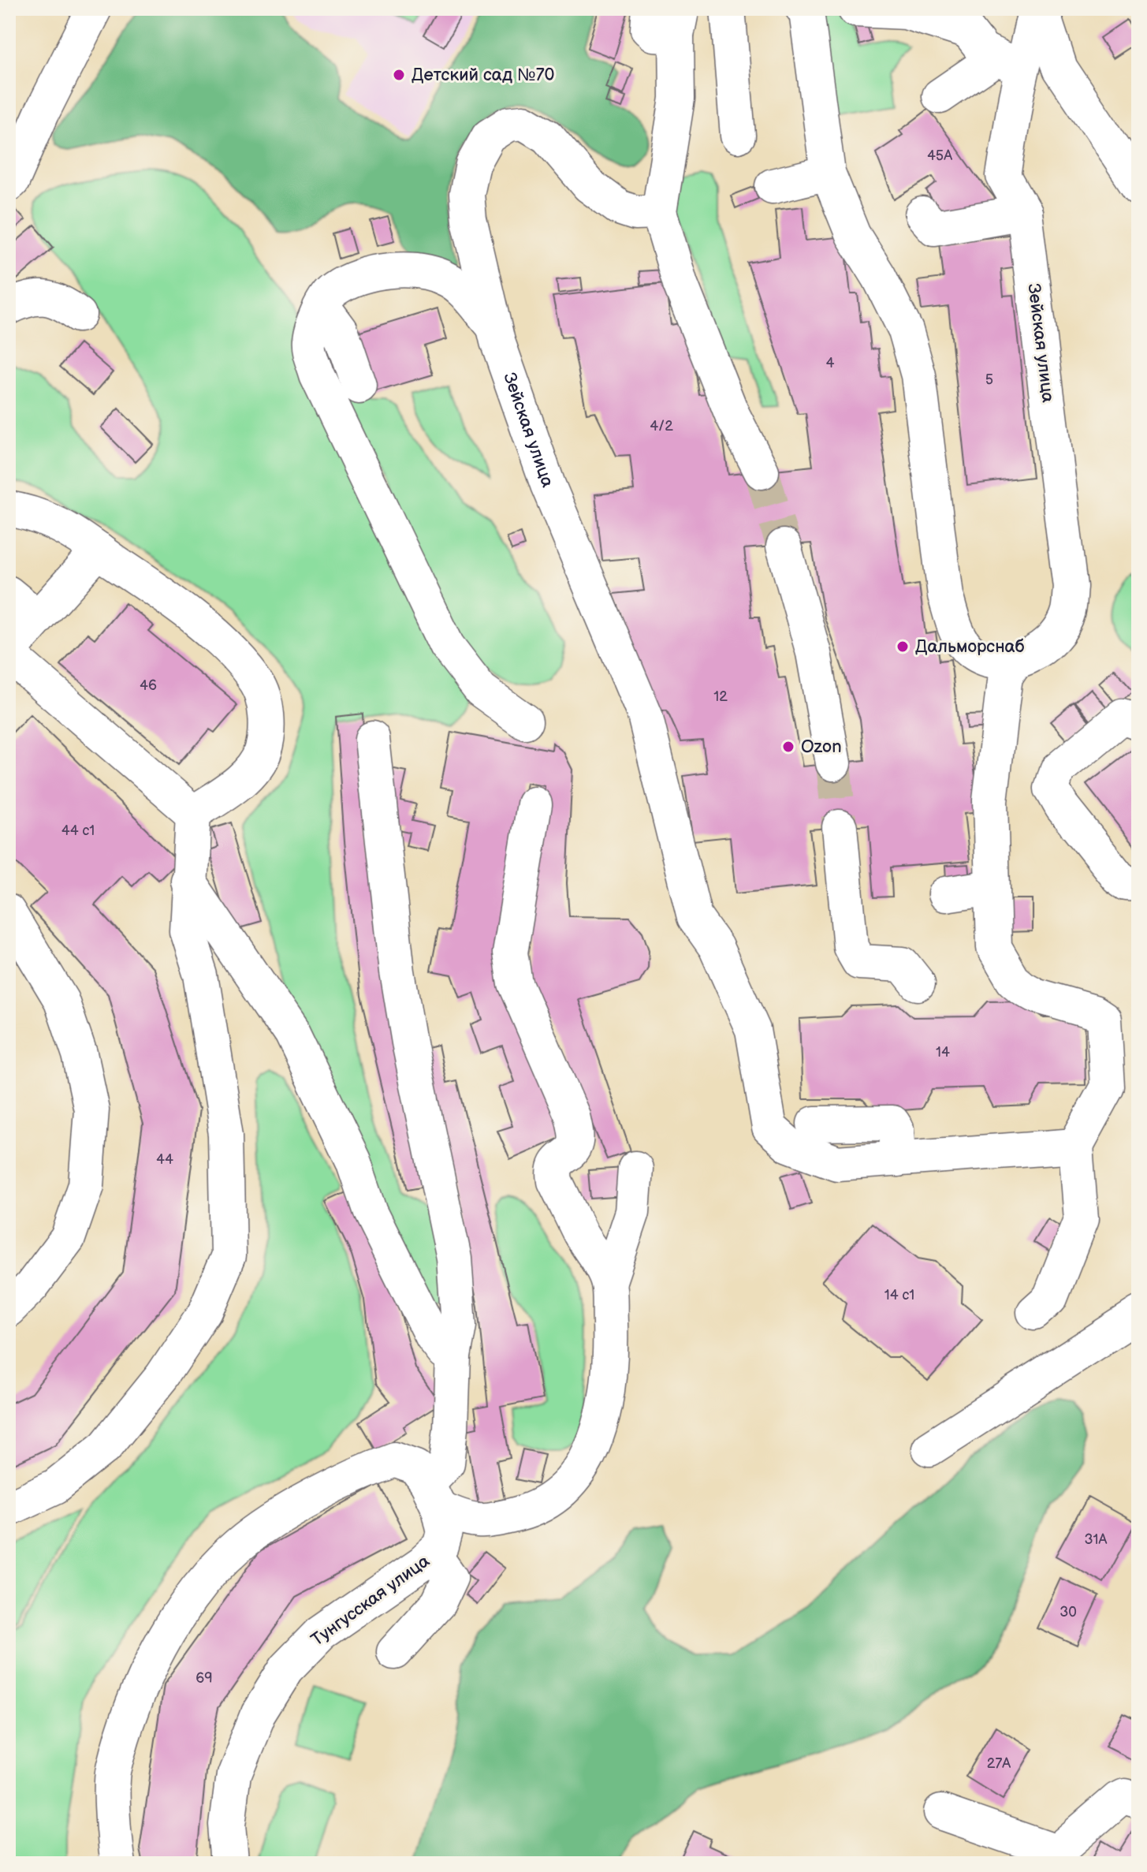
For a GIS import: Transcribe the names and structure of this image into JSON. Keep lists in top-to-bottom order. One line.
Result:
{"streets":{"lane":["Зейская улица","Тунгусская улица"]},"places":["Детский сад №70","Дальморснаб","Ozon"],"house_numbers":["45А","4","5","4/2","46","12","44 с1","14","44","14 с1","31А","30","69","27А"]}
